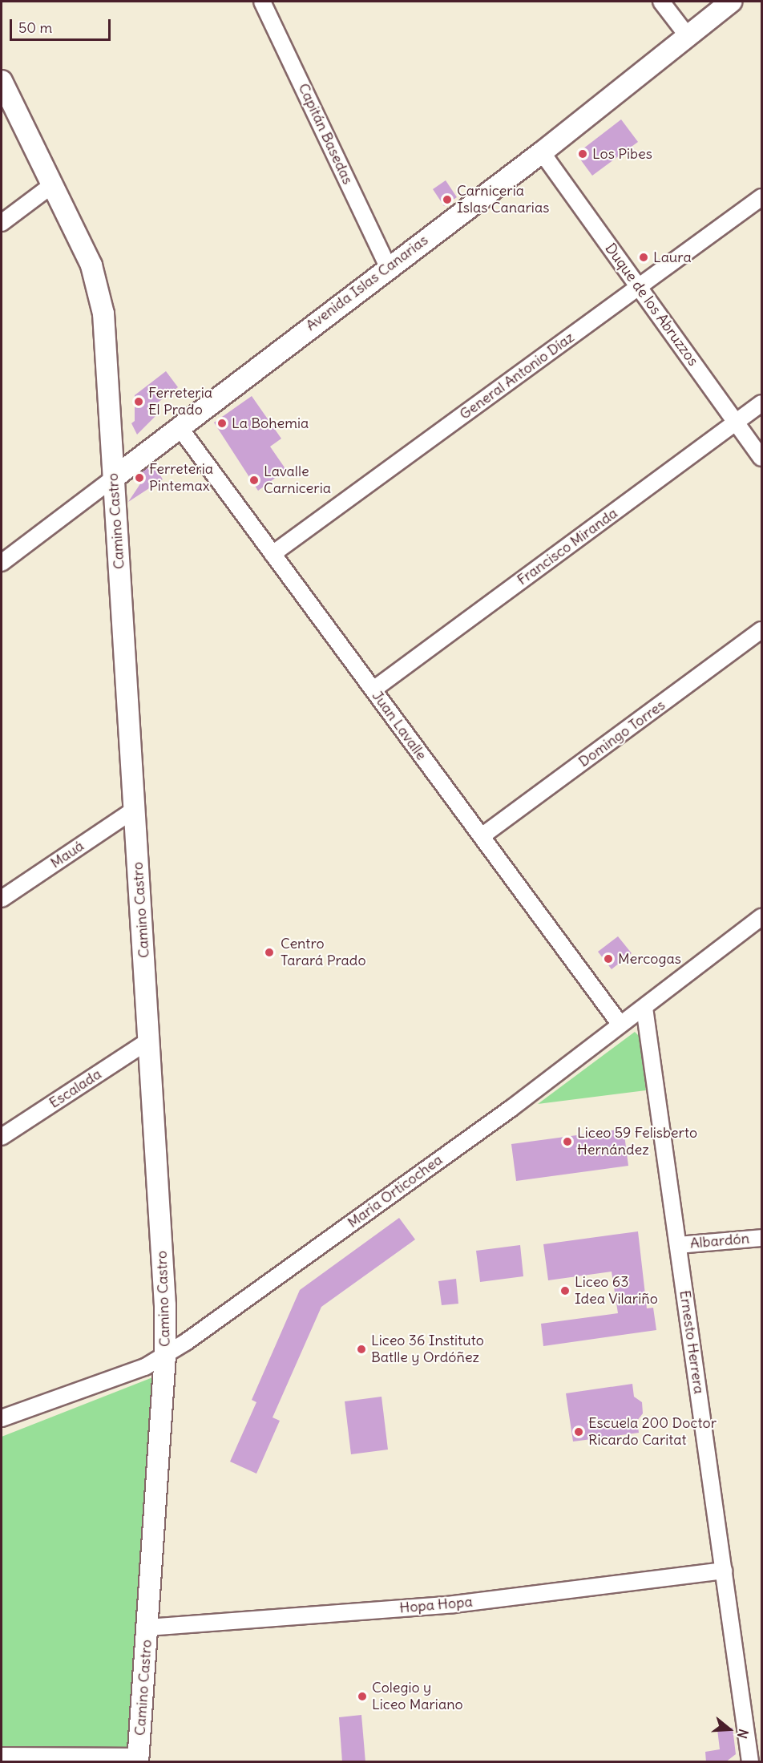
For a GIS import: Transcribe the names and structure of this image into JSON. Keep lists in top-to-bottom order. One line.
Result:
{"streets":{"street":["Capitán Basedas","Avenida Islas Canarias","Duque de los Abruzzos","General Antonio Díaz","Camino Castro","Francisco Miranda","Juan Lavalle","Domingo Torres","Mauá","Escalada","María Orticochea","Albardón","Ernesto Herrera","Hopa Hopa"]},"crossings":[["Capitán Basedas","Avenida Islas Canarias"],["Avenida Islas Canarias","Duque de los Abruzzos"],["Avenida Islas Canarias","Camino Castro"],["Avenida Islas Canarias","Juan Lavalle"],["Duque de los Abruzzos","General Antonio Díaz"],["Duque de los Abruzzos","Francisco Miranda"],["General Antonio Díaz","Juan Lavalle"],["Camino Castro","Mauá"],["Camino Castro","Escalada"],["Camino Castro","María Orticochea"],["Camino Castro","Hopa Hopa"],["Francisco Miranda","Juan Lavalle"],["Juan Lavalle","Domingo Torres"],["Juan Lavalle","María Orticochea"],["María Orticochea","Ernesto Herrera"],["Albardón","Ernesto Herrera"],["Ernesto Herrera","Hopa Hopa"]],"places":["Los Pibes","Carniceria Islas Canarias","Laura","Ferreteria El Prado","La Bohemia","Ferreteria Pintemax","Lavalle Carniceria","Centro Tarará Prado","Mercogas","Liceo 59 Felisberto Hernández","Liceo 63 Idea Vilariño","Liceo 36 Instituto Batlle y Ordóñez","Escuela 200 Doctor Ricardo Caritat","Colegio y Liceo Mariano"],"scale_bar":"50 m","north":"right"}
